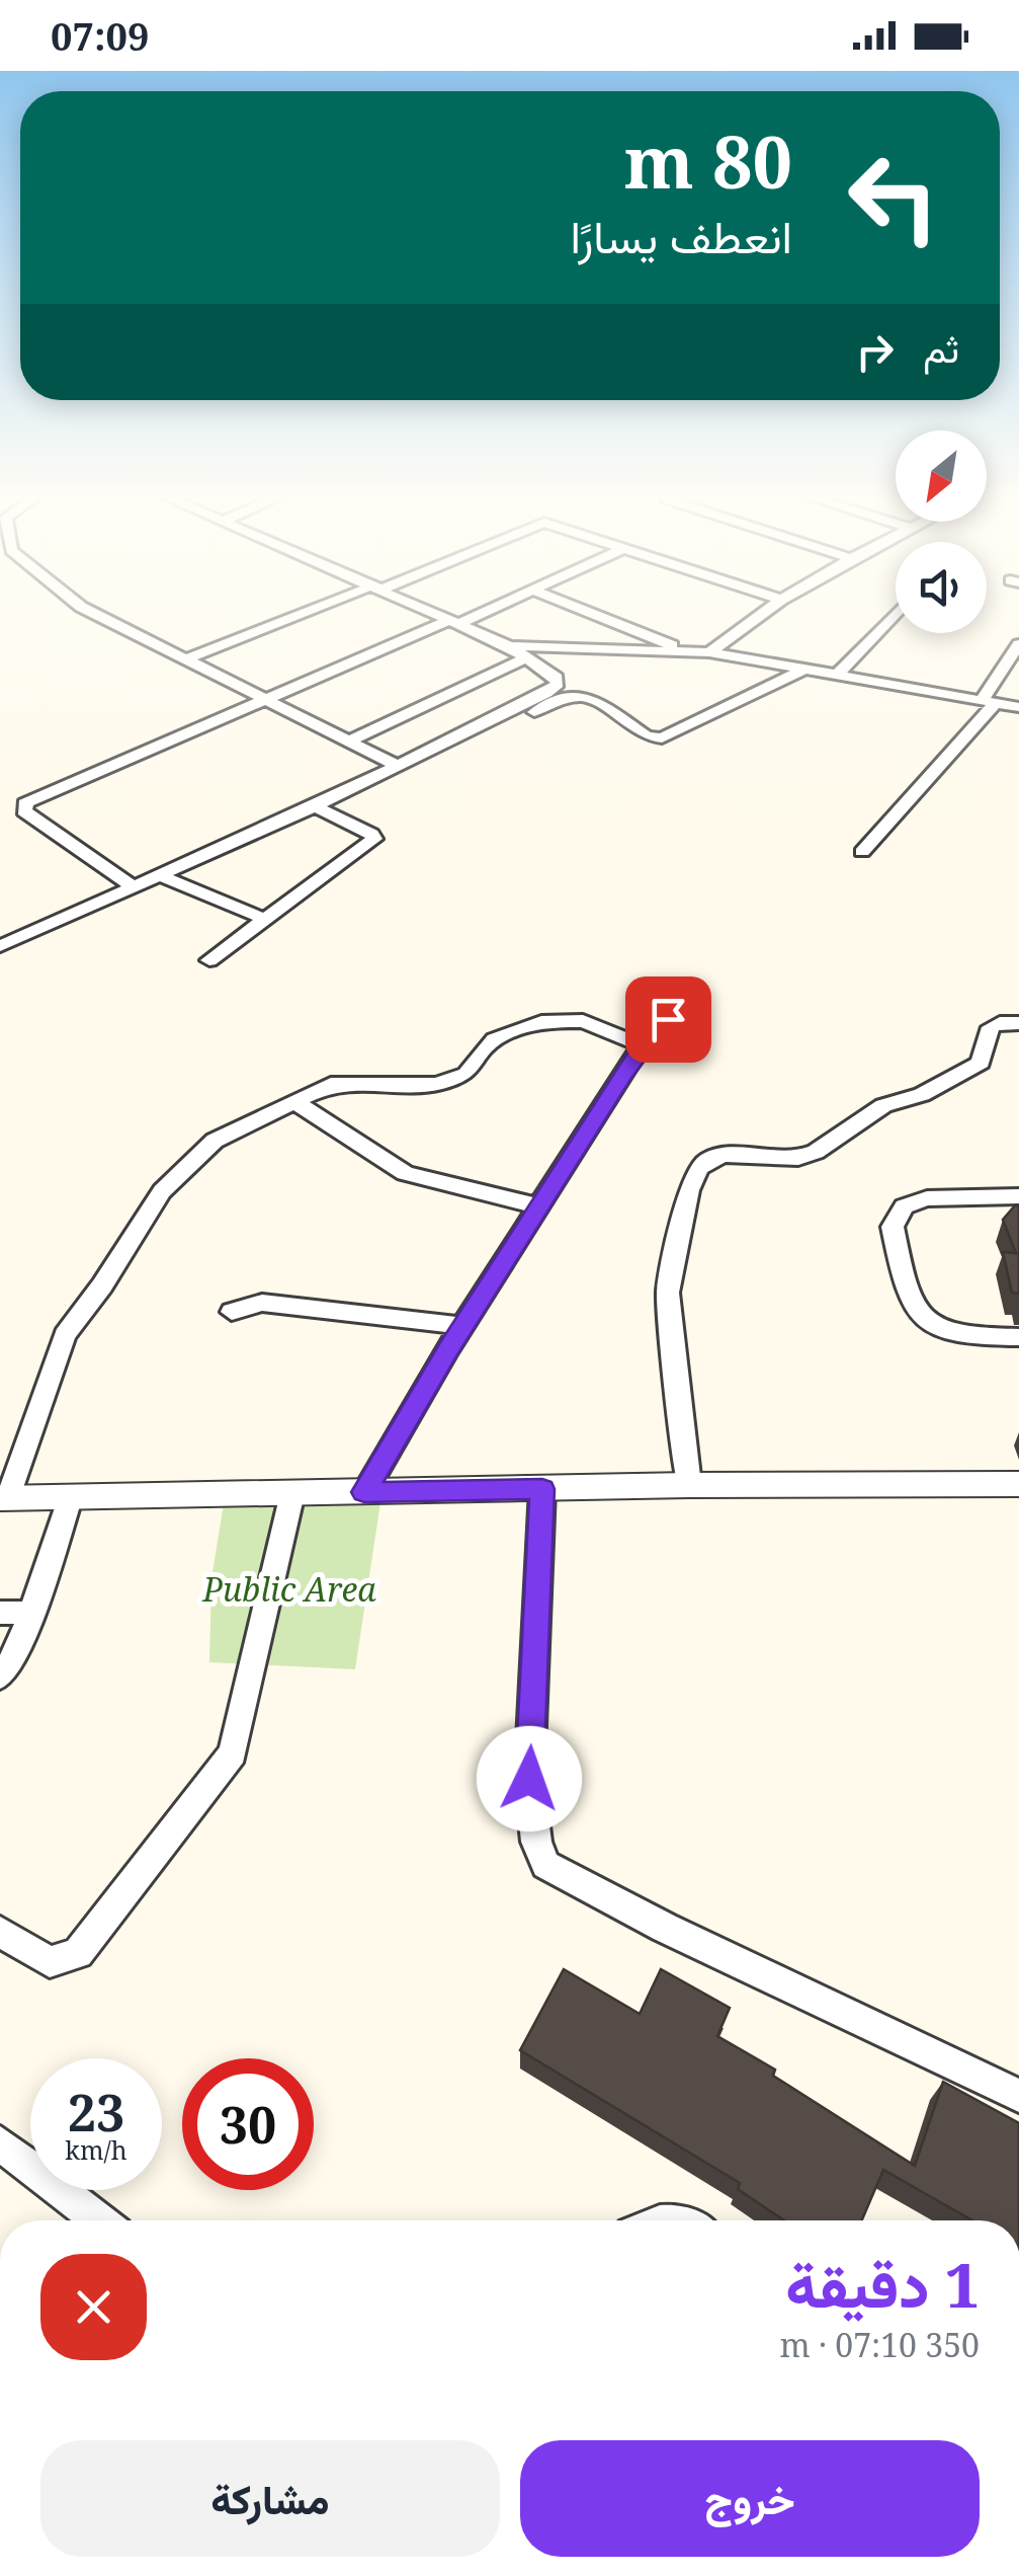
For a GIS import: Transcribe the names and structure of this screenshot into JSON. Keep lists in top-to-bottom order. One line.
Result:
{"parks":["Public Area"],"north":"bottom left","page":{"status":"07:09","turn":["80 m","انعطف يسارًا"],"then":"ثم","speed":"23 km/h","limit":"30","heading":["1 دقيقة","350 m · 07:10"],"buttons":["خروج","مشاركة"]}}
